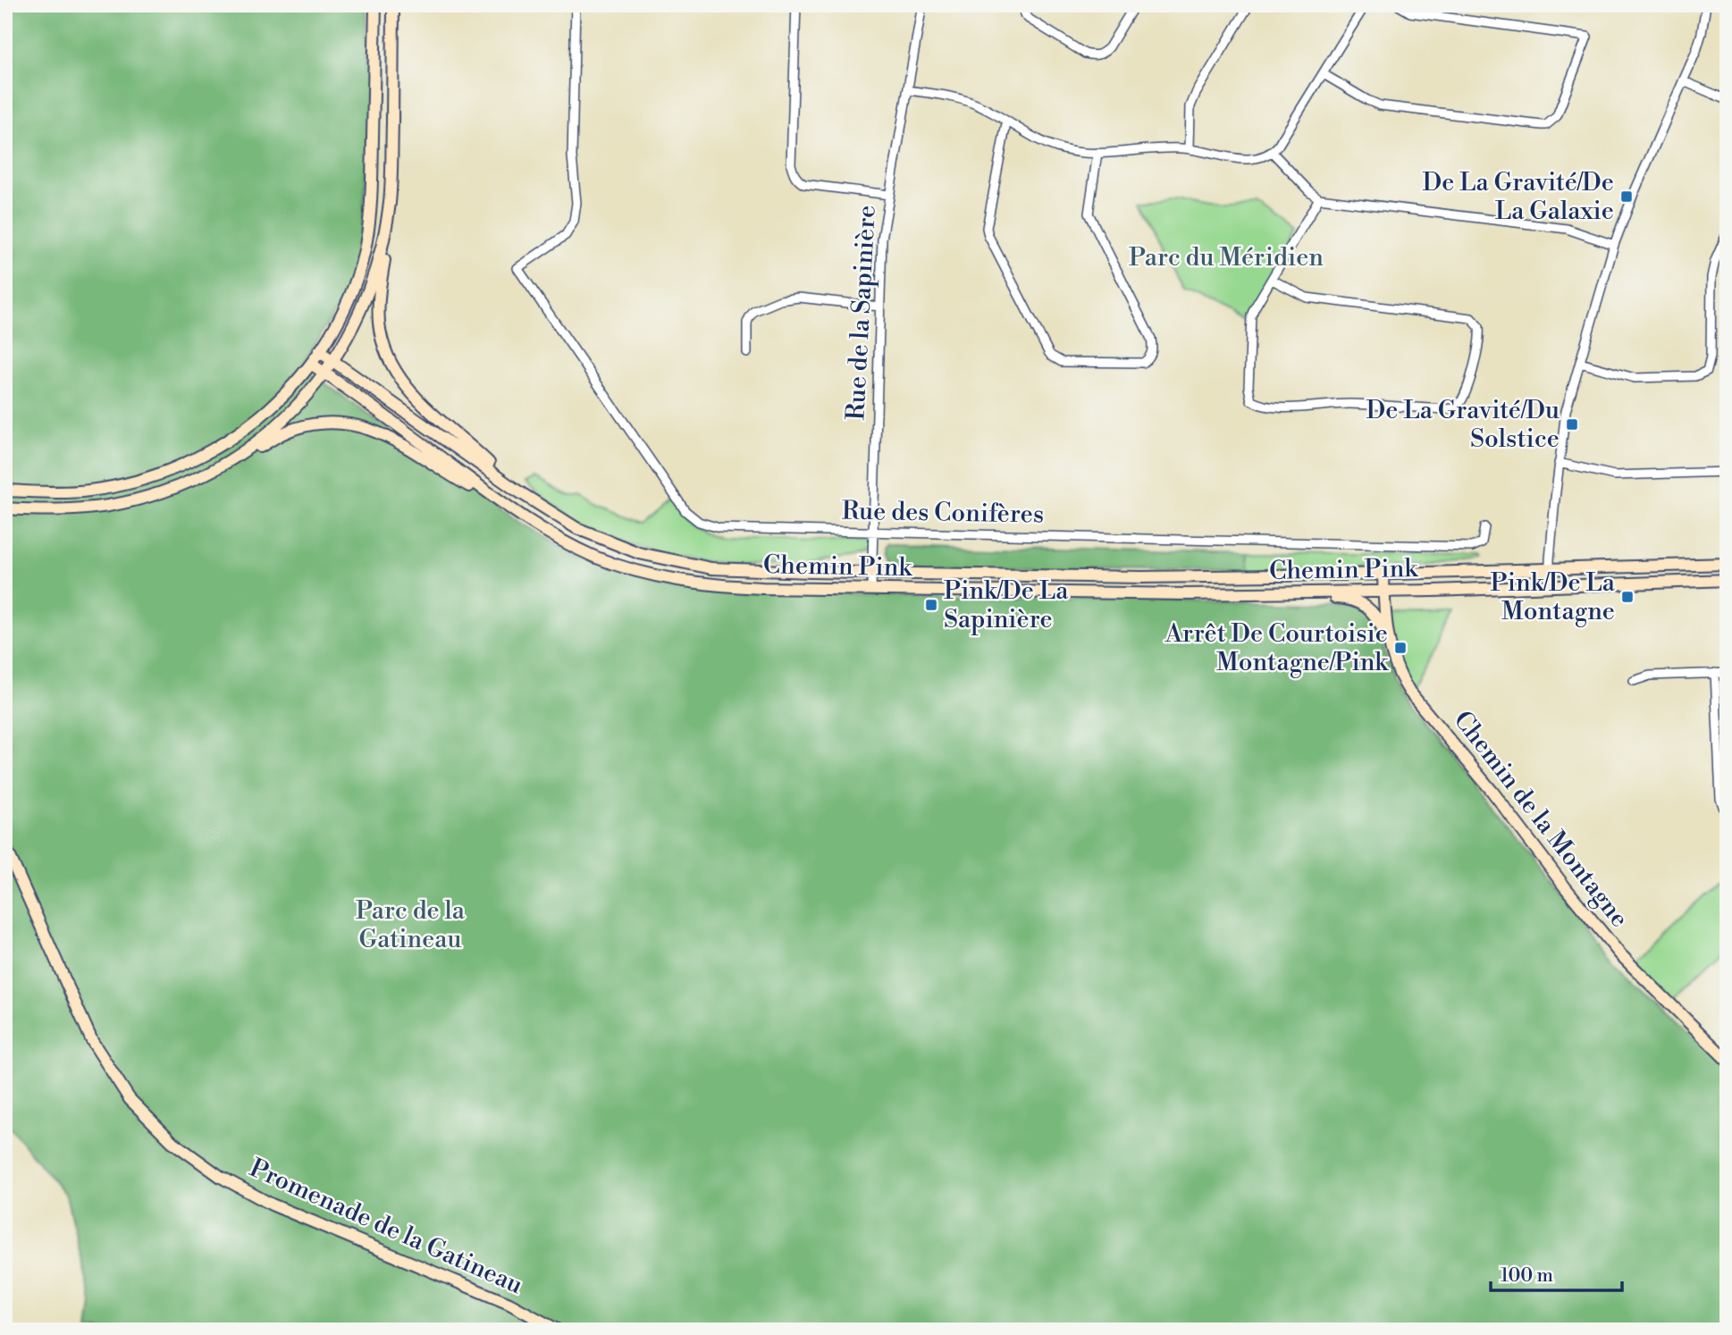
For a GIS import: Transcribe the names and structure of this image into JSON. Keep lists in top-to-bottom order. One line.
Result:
{"streets":{"main road":["Chemin Pink","Chemin de la Montagne","Promenade de la Gatineau"],"street":["Rue de la Sapinière","Rue des Conifères"]},"crossings":[["Rue de la Sapinière","Rue des Conifères"],["Rue de la Sapinière","Chemin Pink"],["Chemin Pink","Chemin de la Montagne"]],"parks":["Parc du Méridien","Parc de la Gatineau"],"places":{"transit":["De La Gravité/De La Galaxie","De La Gravité/Du Solstice","Pink/De La Montagne","Pink/De La Sapinière","Arrêt De Courtoisie Montagne/Pink"]},"scale_bar":"100 m"}
